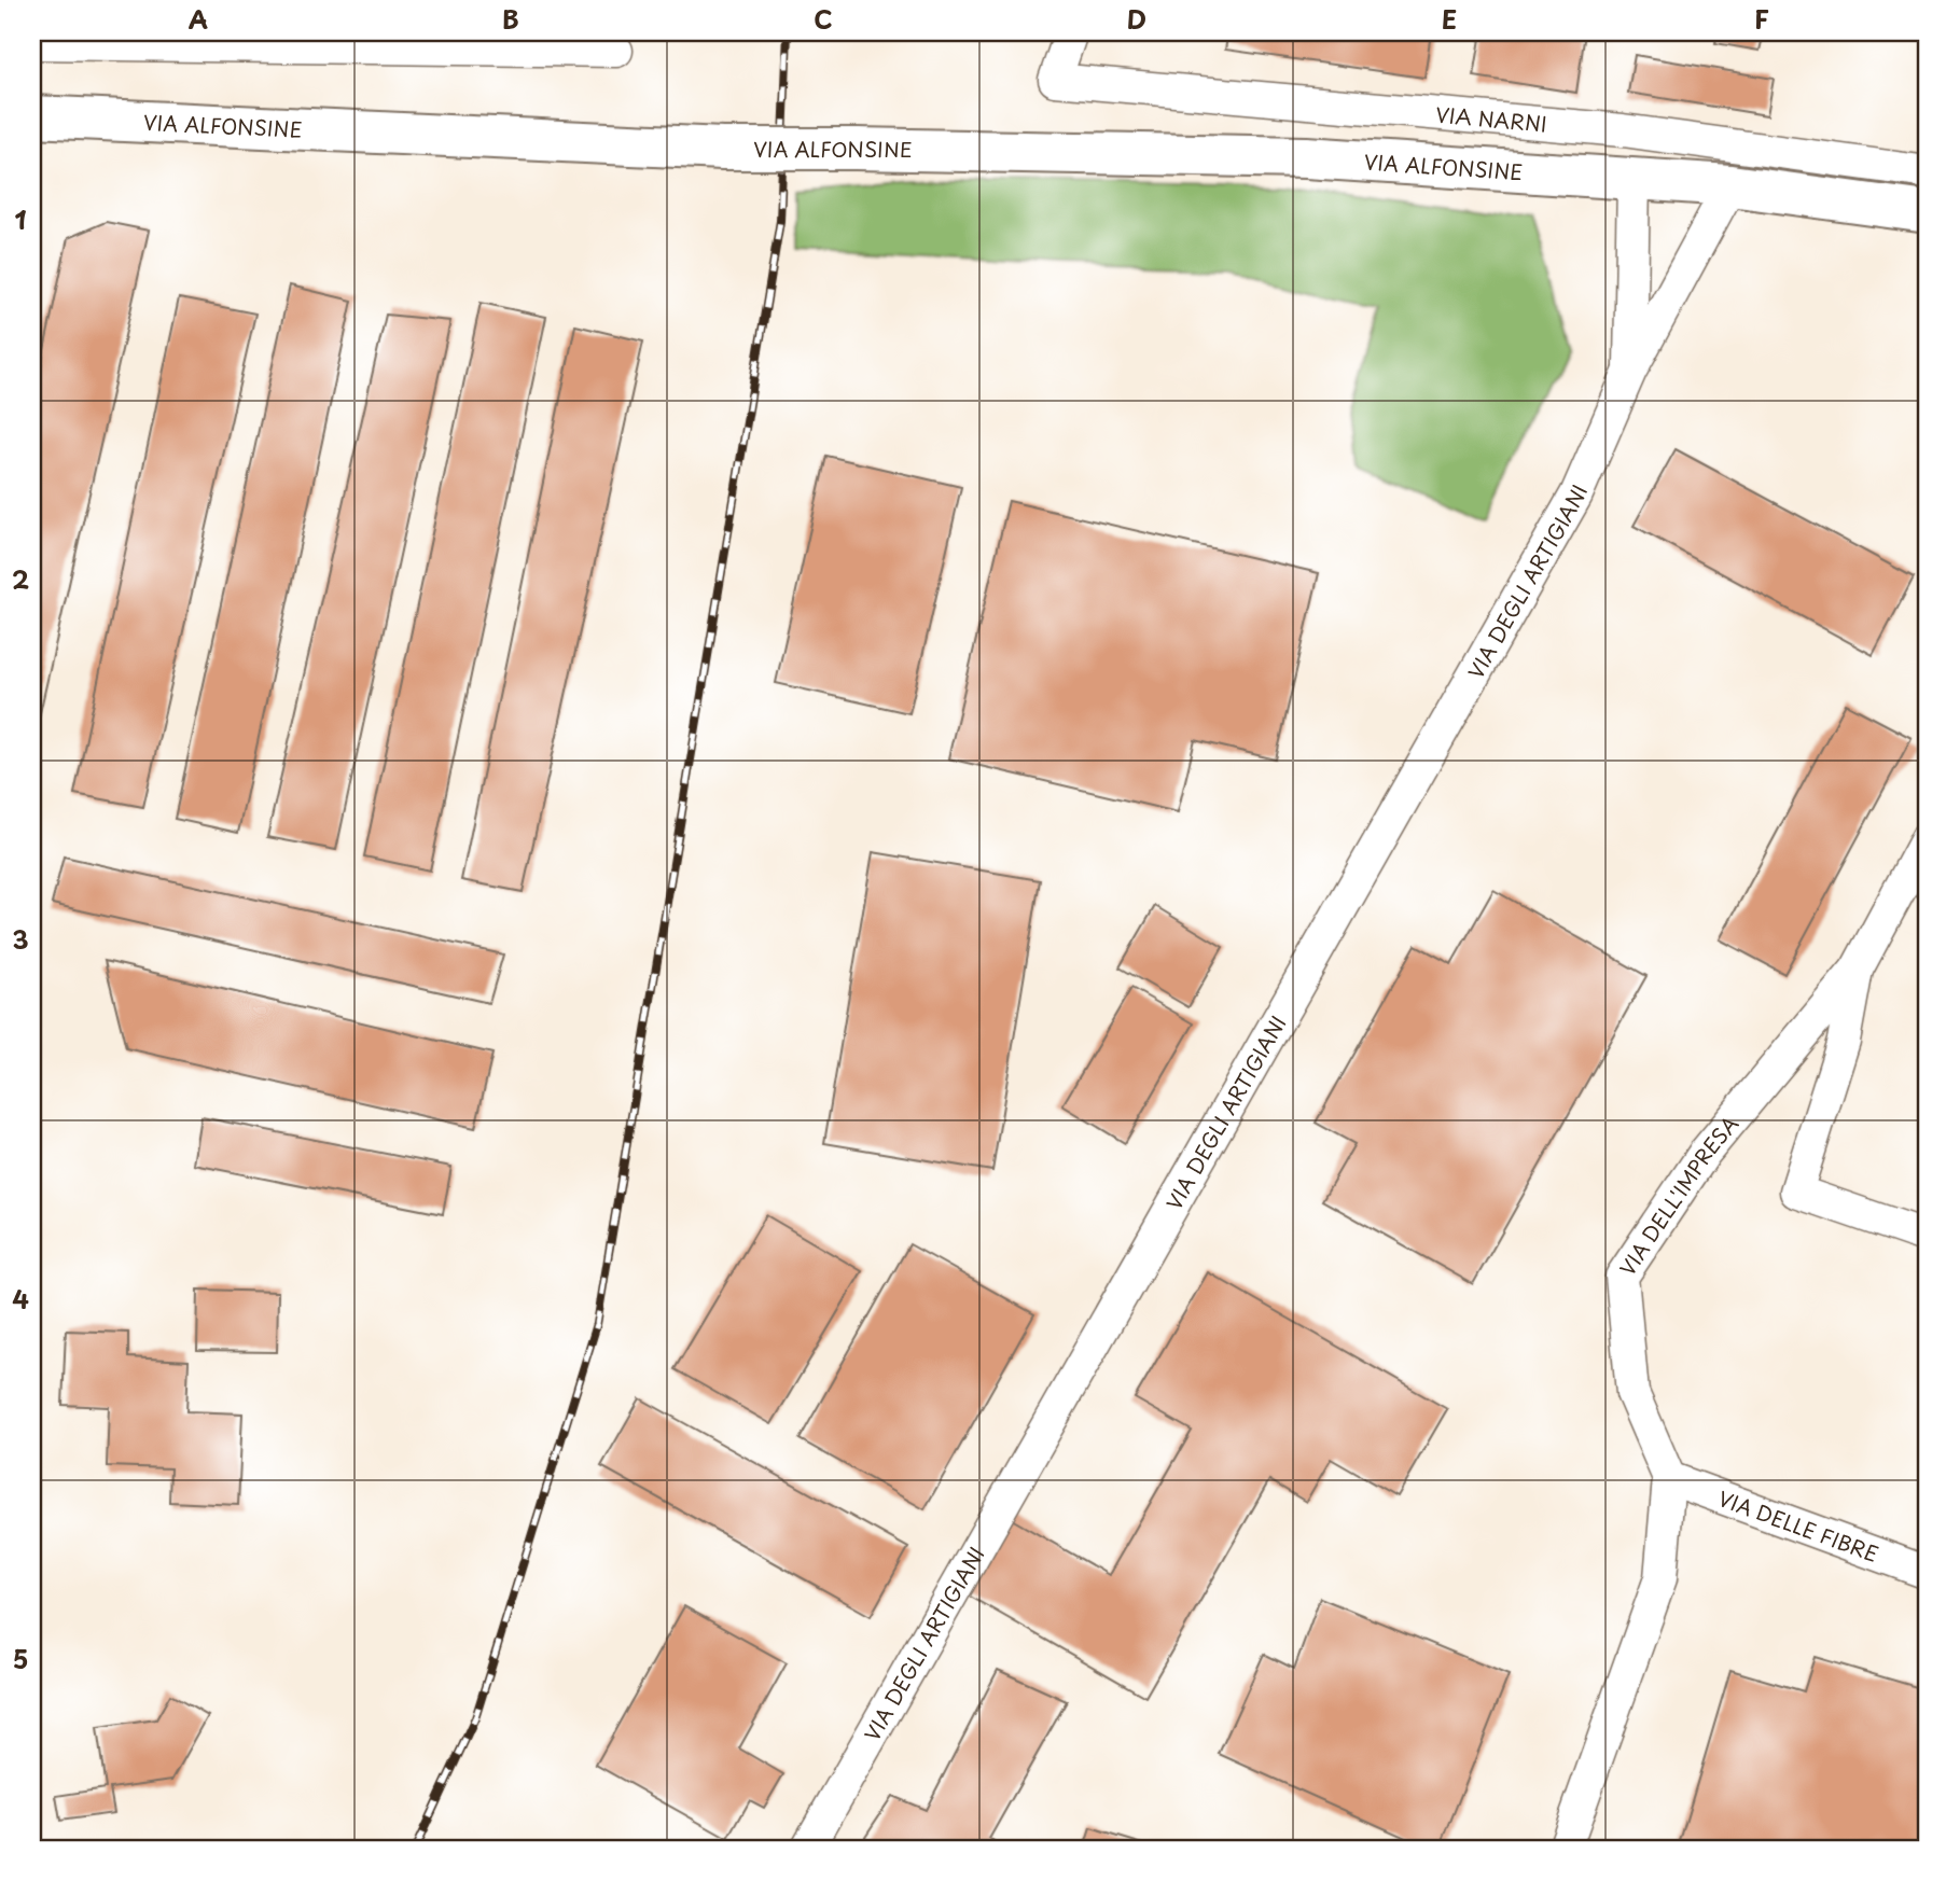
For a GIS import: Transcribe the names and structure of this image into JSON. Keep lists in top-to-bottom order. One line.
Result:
{"streets":{"main road":["VIA ALFONSINE"],"street":["VIA NARNI","VIA DEGLI ARTIGIANI","VIA DELL'IMPRESA","VIA DELLE FIBRE"]},"crossings":[["VIA ALFONSINE","VIA DEGLI ARTIGIANI"],["VIA DELL'IMPRESA","VIA DELLE FIBRE"]],"grid":{"columns":["A","B","C","D","E","F"],"rows":["1","2","3","4","5"]}}
